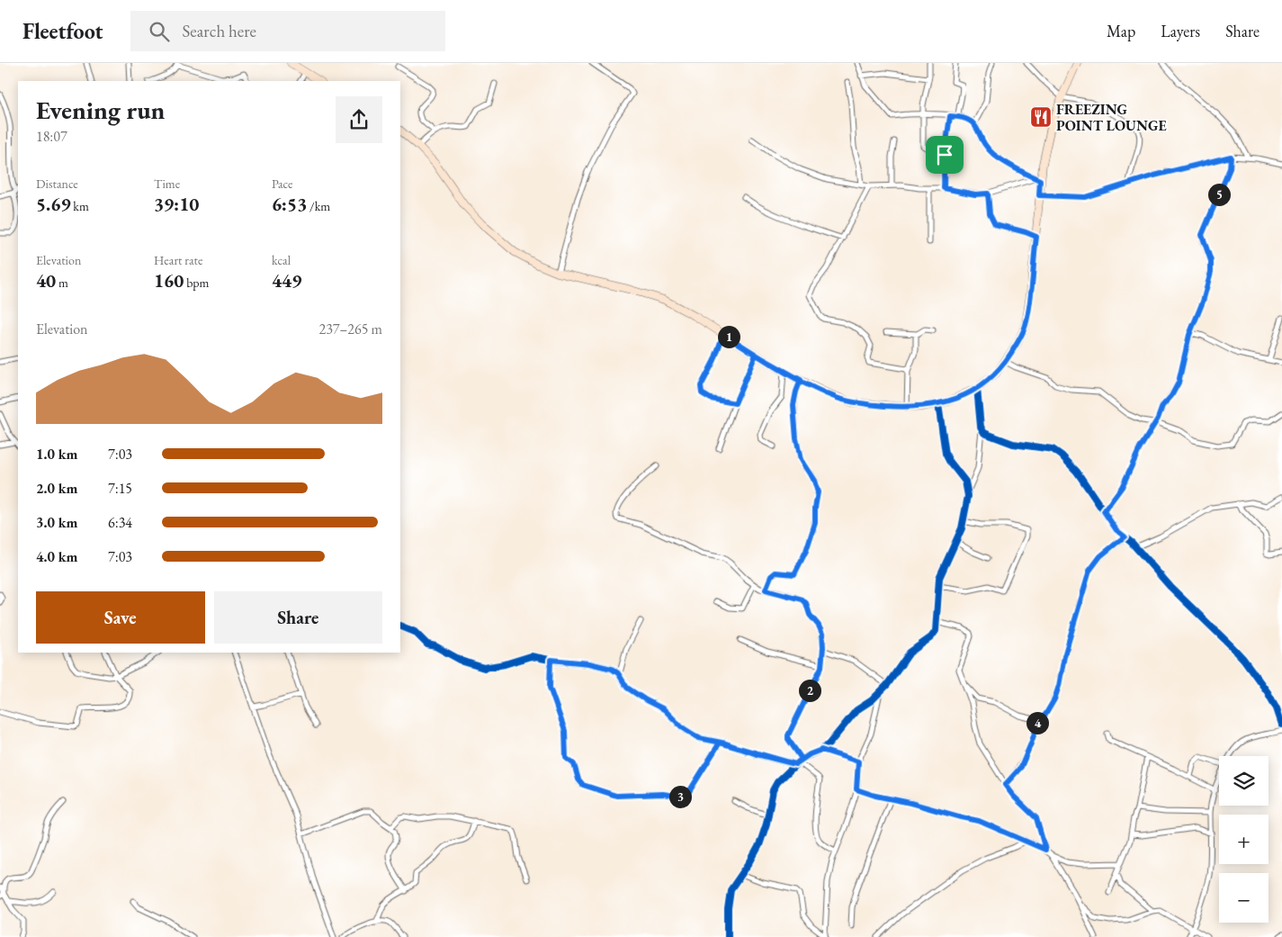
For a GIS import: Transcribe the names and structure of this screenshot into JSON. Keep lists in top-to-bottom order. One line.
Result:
{"places":{"restaurant":["FREEZING POINT LOUNGE"]},"page":{"header":"Fleetfoot","search":"Search here","nav":["Map","Layers","Share"],"heading":["Evening run","18:07"],"stats":[["Distance","5.69 km"],["Time","39:10"],["Pace","6:53 /km"],["Elevation","40 m"],["Heart rate","160 bpm"],["kcal","449"]],"pins":["5","1","2","4","3"],"chart":["Elevation","237–265 m"],"list":[{"name":"1.0 km","note":"7:03"},{"name":"2.0 km","note":"7:15"},{"name":"3.0 km","note":"6:34"},{"name":"4.0 km","note":"7:03"}],"buttons":["Save","Share"],"map_buttons":["+","−"]}}
